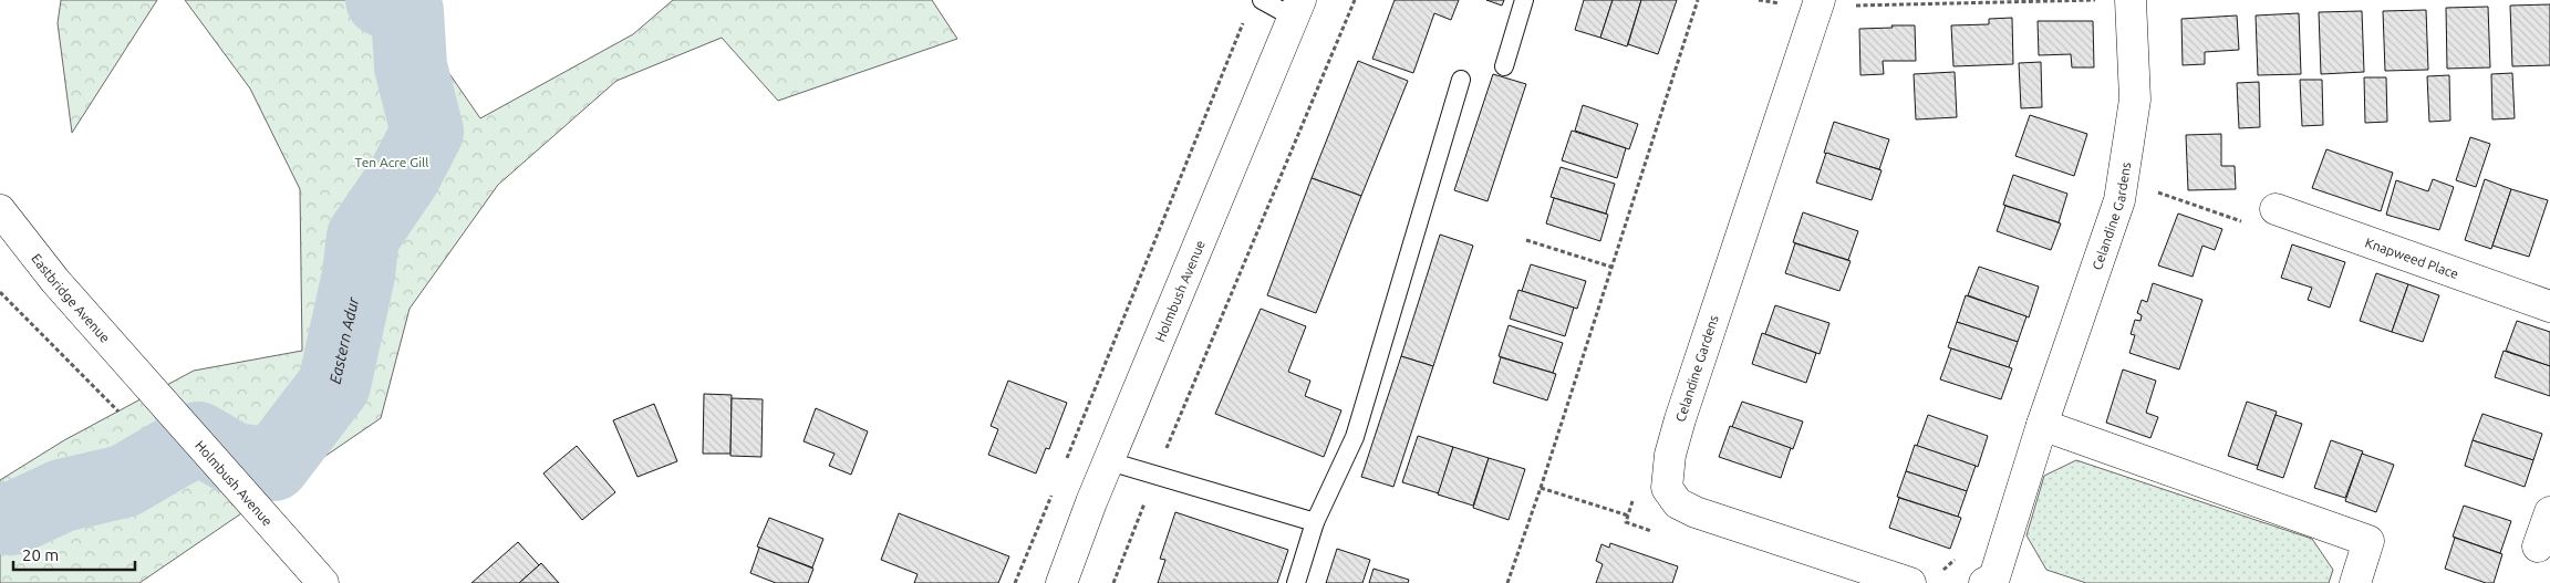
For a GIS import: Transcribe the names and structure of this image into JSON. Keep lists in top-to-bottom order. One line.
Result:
{"streets":{"street":["Celandine Gardens","Knapweed Place","Holmbush Avenue","Eastbridge Avenue"]},"crossings":[["Holmbush Avenue","Eastbridge Avenue"]],"water":["Eastern Adur"],"parks":["Ten Acre Gill"],"scale_bar":"20 m"}
